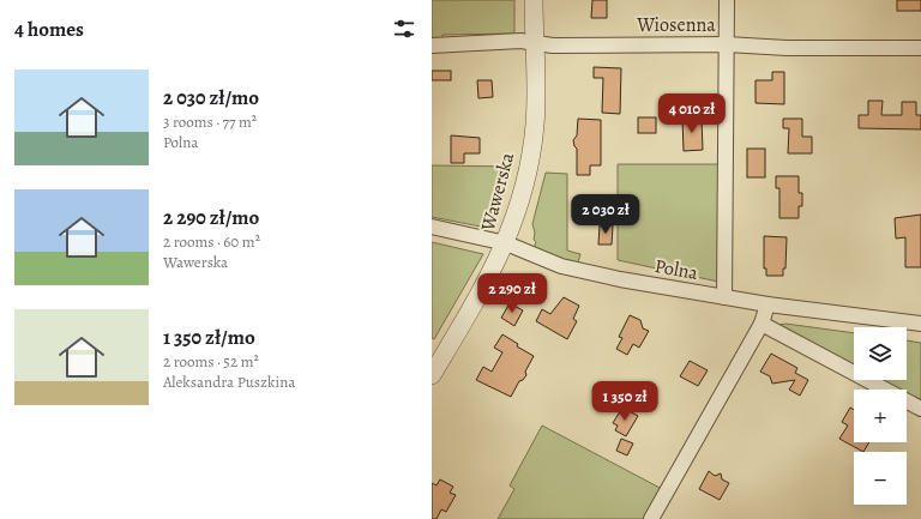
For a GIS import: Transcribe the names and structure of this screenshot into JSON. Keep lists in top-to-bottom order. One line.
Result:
{"streets":{"street":["Wiosenna","Wawerska","Polna"]},"crossings":[["Wiosenna","Wawerska"],["Wawerska","Polna"]],"page":{"heading":"4 homes","list":[{"name":"2 030 zł/mo","note":"3 rooms · 77 m² · Polna"},{"name":"2 290 zł/mo","note":"2 rooms · 60 m² · Wawerska"},{"name":"1 350 zł/mo","note":"2 rooms · 52 m² · Aleksandra Puszkina"}],"price":["4 010 zł","2 030 zł","2 290 zł","1 350 zł"],"map_buttons":["+","−"]}}
